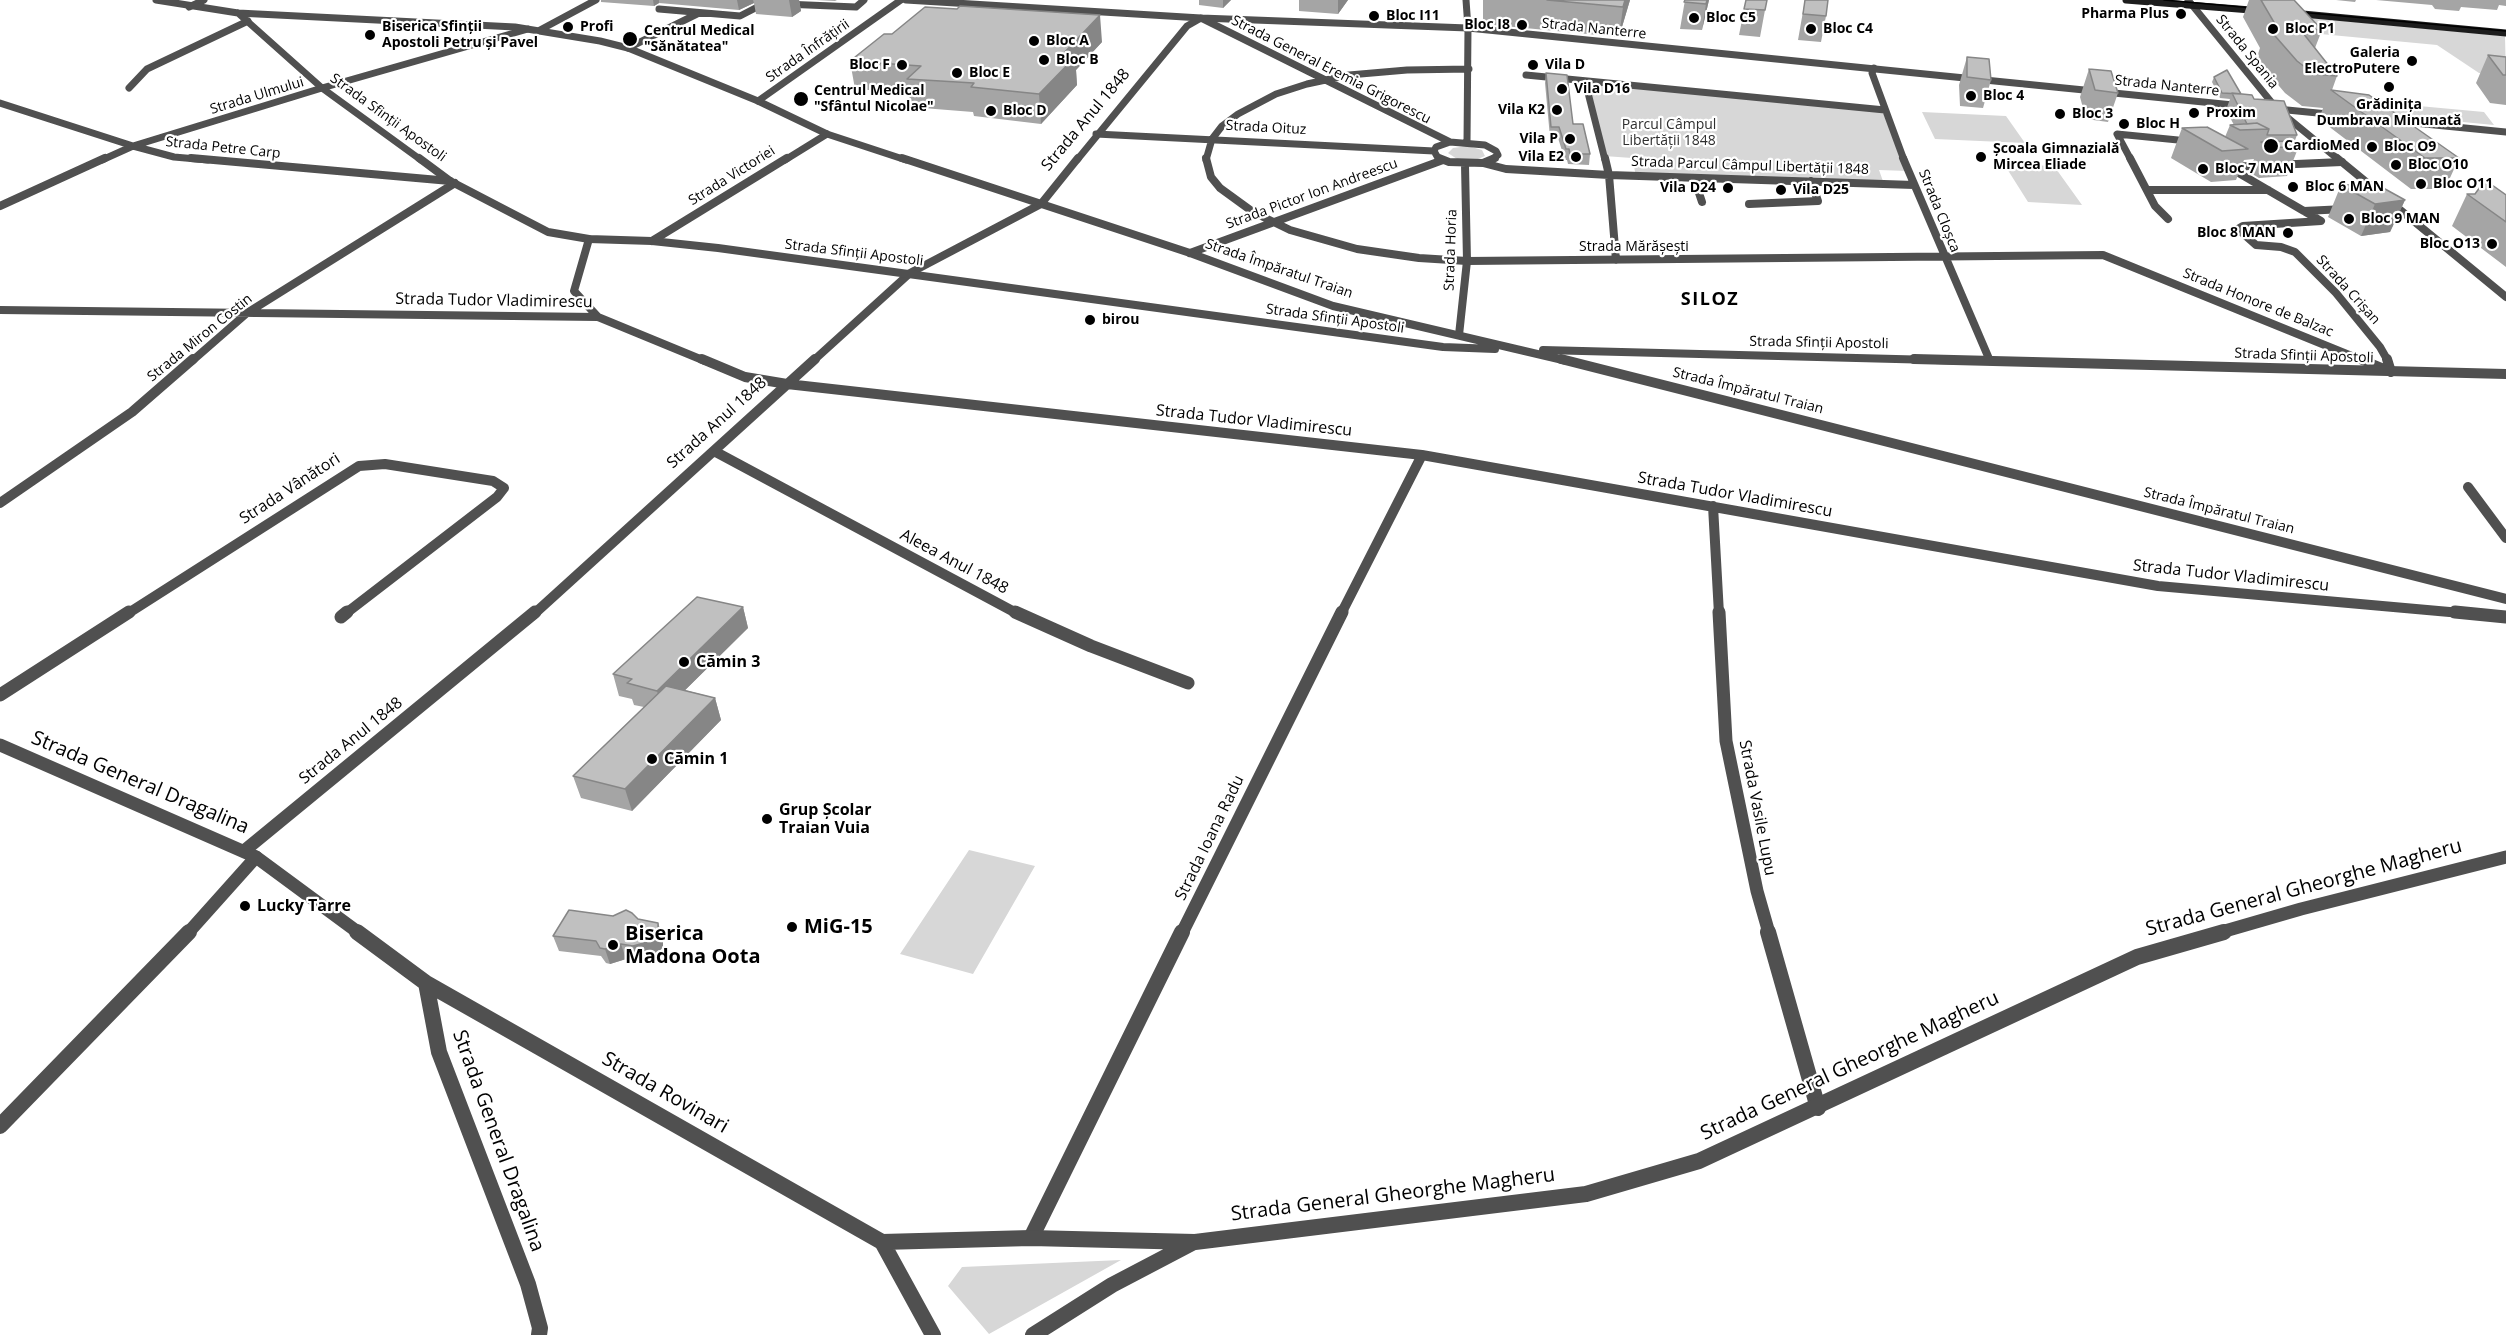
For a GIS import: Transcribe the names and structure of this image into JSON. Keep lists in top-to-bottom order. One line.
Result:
{"streets":{"street":["Strada Nanterre","Strada Înfrățirii","Strada Spania","Strada General Eremia Grigorescu","Strada Ulmului","Strada Sfinții Apostoli","Strada Anul 1848","Strada Oituz","Strada Petre Carp","Strada Parcul Câmpul Libertății 1848","Strada Victoriei","Strada Pictor Ion Andreescu","Strada Cloșca","Strada Mărășești","Strada Horia","Strada Împăratul Traian","Strada Crișan","Strada Tudor Vladimirescu","Strada Honore de Balzac","Strada Miron Costin","Strada Vânători","Aleea Anul 1848","Strada General Dragalina","Strada Vasile Lupu","Strada Ioana Radu","Strada General Gheorghe Magheru","Strada Rovinari"]},"crossings":[["Strada Nanterre","Strada General Eremia Grigorescu"],["Strada Nanterre","Strada Anul 1848"],["Strada Nanterre","Strada Cloșca"],["Strada Înfrățirii","Strada Împăratul Traian"],["Strada General Eremia Grigorescu","Strada Anul 1848"],["Strada Ulmului","Strada Sfinții Apostoli"],["Strada Ulmului","Strada Petre Carp"],["Strada Ulmului","Strada Împăratul Traian"],["Strada Sfinții Apostoli","Strada Anul 1848"],["Strada Sfinții Apostoli","Strada Petre Carp"],["Strada Sfinții Apostoli","Strada Victoriei"],["Strada Sfinții Apostoli","Strada Cloșca"],["Strada Sfinții Apostoli","Strada Împăratul Traian"],["Strada Sfinții Apostoli","Strada Crișan"],["Strada Sfinții Apostoli","Strada Honore de Balzac"],["Strada Sfinții Apostoli","Strada Miron Costin"],["Strada Anul 1848","Strada Oituz"],["Strada Anul 1848","Strada Împăratul Traian"],["Strada Anul 1848","Strada Tudor Vladimirescu"],["Strada Anul 1848","Aleea Anul 1848"],["Strada Anul 1848","Strada General Dragalina"],["Strada Oituz","Strada Mărășești"],["Strada Petre Carp","Strada Miron Costin"],["Strada Parcul Câmpul Libertății 1848","Strada Cloșca"],["Strada Victoriei","Strada Împăratul Traian"],["Strada Pictor Ion Andreescu","Strada Mărășești"],["Strada Pictor Ion Andreescu","Strada Împăratul Traian"],["Strada Cloșca","Strada Mărășești"],["Strada Mărășești","Strada Horia"],["Strada Mărășești","Strada Honore de Balzac"],["Strada Horia","Strada Împăratul Traian"],["Strada Crișan","Strada Honore de Balzac"],["Strada Tudor Vladimirescu","Strada Miron Costin"],["Strada Tudor Vladimirescu","Strada Vasile Lupu"],["Strada Tudor Vladimirescu","Strada Ioana Radu"],["Strada General Dragalina","Strada Rovinari"],["Strada Vasile Lupu","Strada General Gheorghe Magheru"],["Strada Ioana Radu","Strada General Gheorghe Magheru"]],"districts":["SILOZ"],"parks":["Parcul Câmpul Libertății 1848"],"places":["Pharma Plus","Bloc I11","Bloc C5","Bloc I8","Profi","Bloc C4","Bloc P1","Biserica Sfinții Apostoli Petru și Pavel","Centrul Medical \"Sănătatea\"","Bloc A","Bloc B","Galeria ElectroPutere","Bloc F","Vila D","Bloc E","Grădinița Dumbrava Minunată","Vila D16","Bloc 4","Centrul Medical \"Sfântul Nicolae\"","Vila K2","Bloc D","Proxim","Bloc 3","Bloc H","Vila P","CardioMed","Bloc O9","Vila E2","Școala Gimnazială Mircea Eliade","Bloc O10","Bloc 7 MAN","Bloc O11","Bloc 6 MAN","Vila D24","Vila D25","Bloc 9 MAN","Bloc 8 MAN","Bloc O13","birou","Cămin 3","Cămin 1","Grup Școlar Traian Vuia","Lucky Tarre","MiG-15","Biserica Madona Oota"]}
